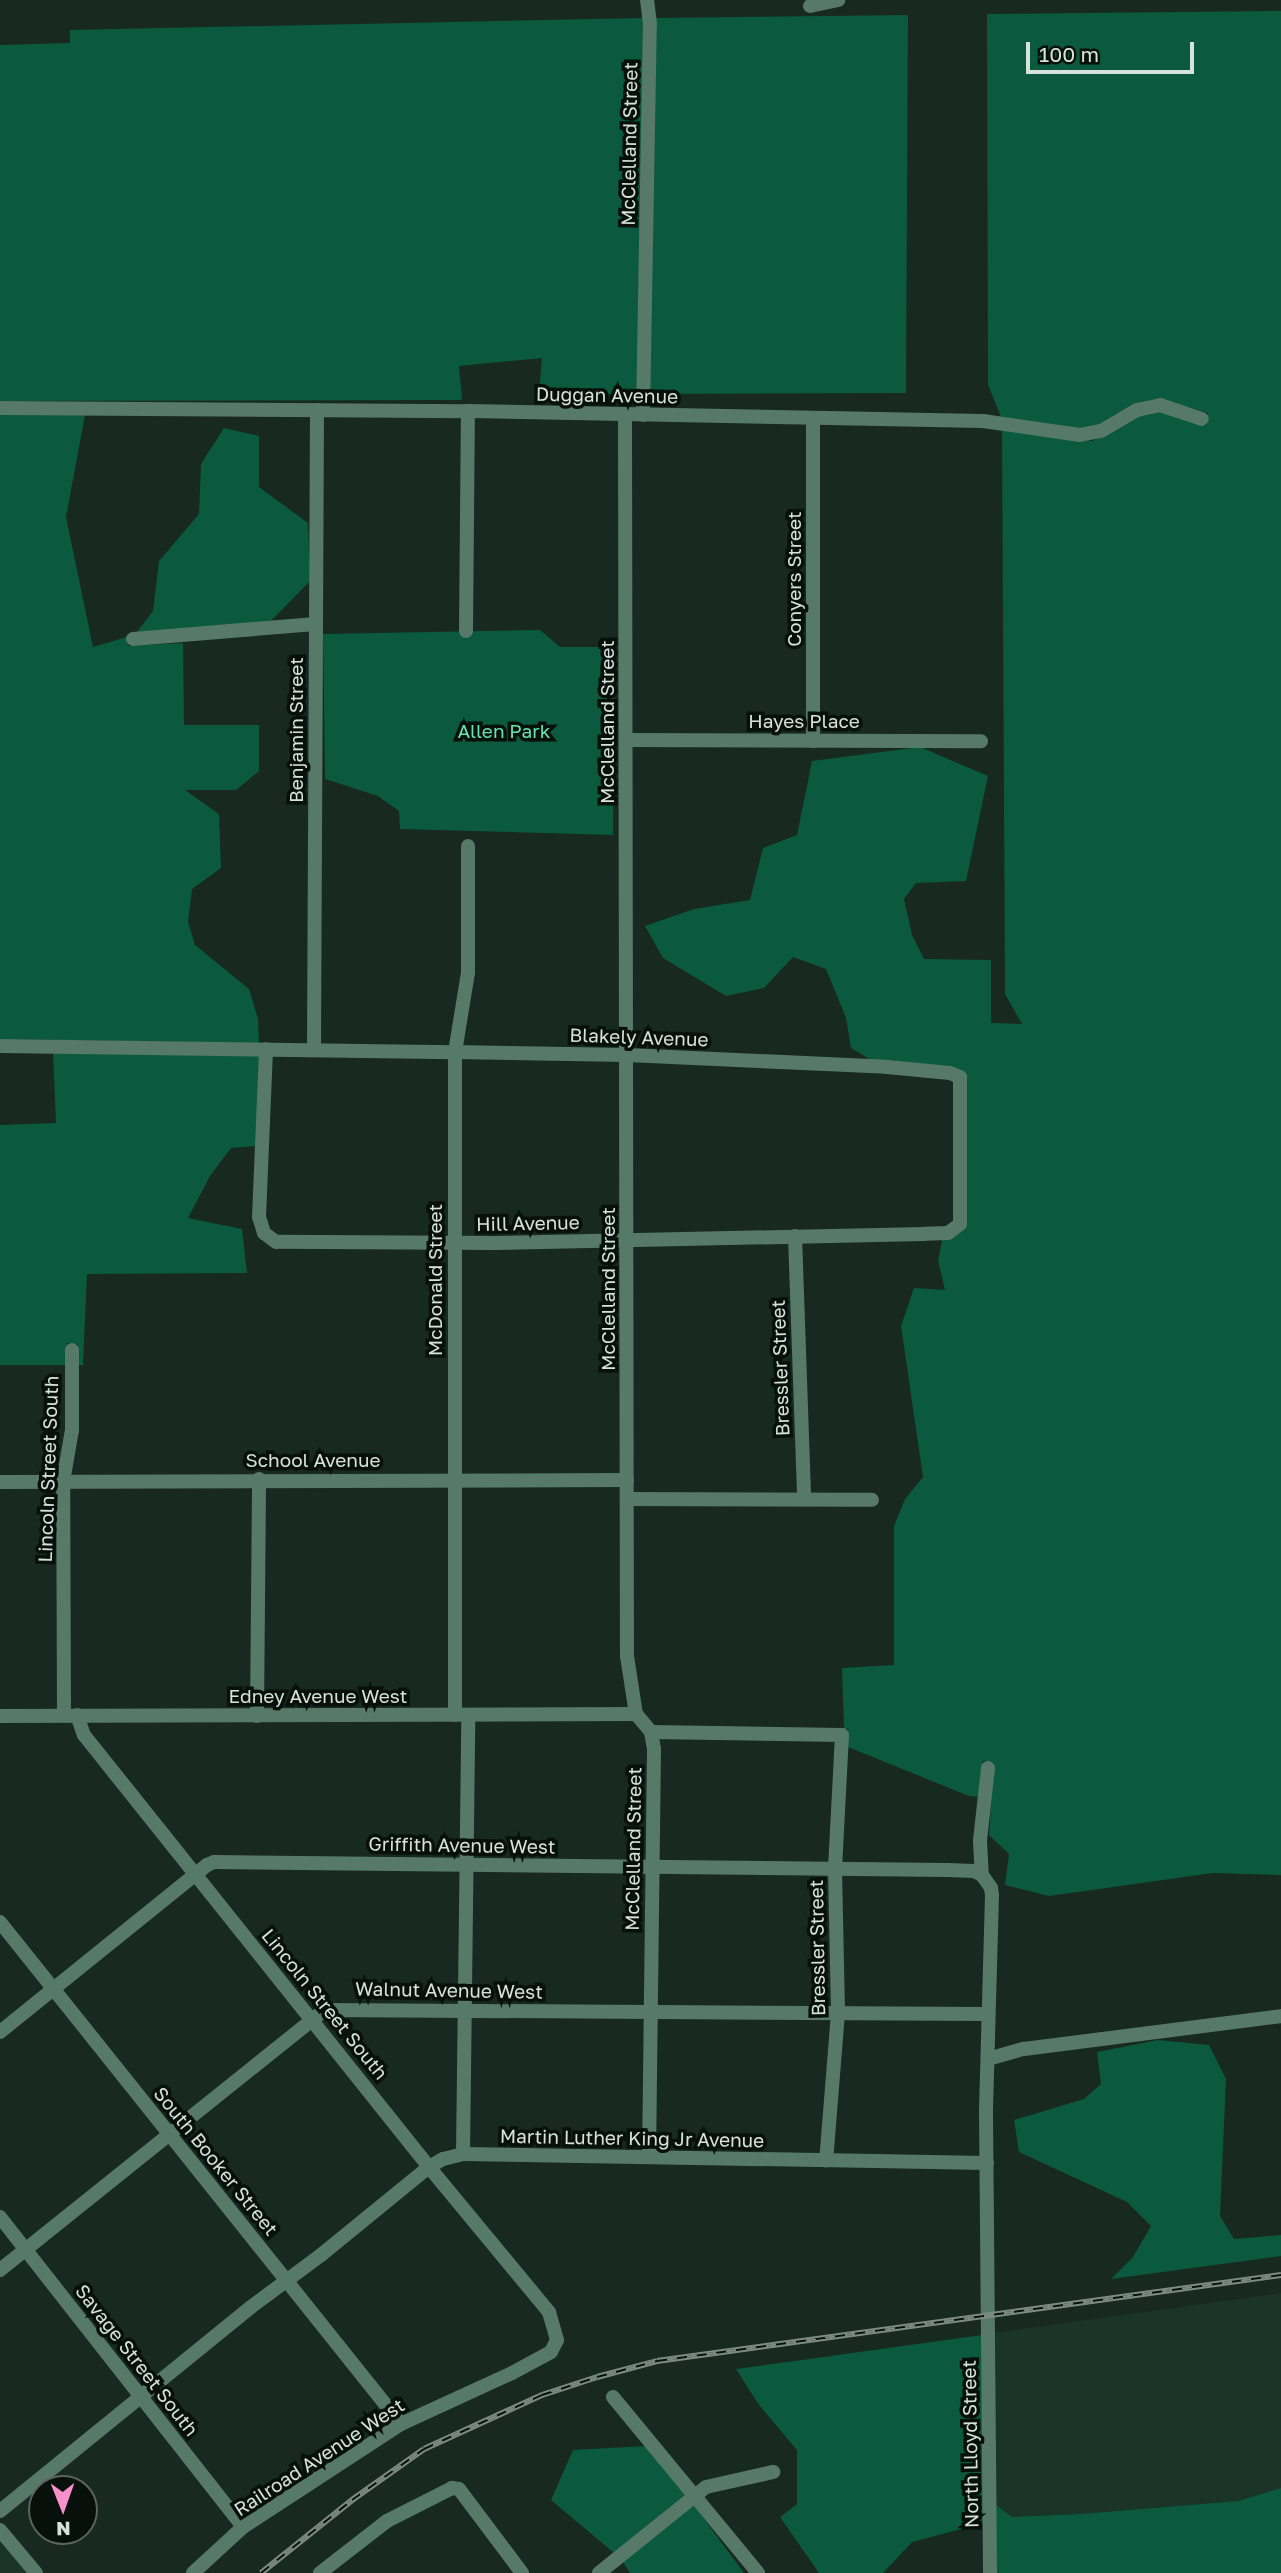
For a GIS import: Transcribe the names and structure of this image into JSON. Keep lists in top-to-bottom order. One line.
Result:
{"streets":{"street":["McClelland Street","Duggan Avenue","Conyers Street","Hayes Place","Benjamin Street","Blakely Avenue","Hill Avenue","McDonald Street","Bressler Street","School Avenue","Lincoln Street South","Edney Avenue West","Griffith Avenue West","Walnut Avenue West","Martin Luther King Jr Avenue","South Booker Street","Savage Street South","North Lloyd Street","Railroad Avenue West"]},"crossings":[["McClelland Street","Duggan Avenue"],["McClelland Street","Hayes Place"],["McClelland Street","Blakely Avenue"],["McClelland Street","Hill Avenue"],["McClelland Street","Bressler Street"],["McClelland Street","School Avenue"],["McClelland Street","Edney Avenue West"],["McClelland Street","Griffith Avenue West"],["McClelland Street","Walnut Avenue West"],["McClelland Street","Martin Luther King Jr Avenue"],["Duggan Avenue","Conyers Street"],["Duggan Avenue","Benjamin Street"],["Conyers Street","Hayes Place"],["Benjamin Street","Blakely Avenue"],["Blakely Avenue","Hill Avenue"],["Blakely Avenue","McDonald Street"],["Blakely Avenue","Bressler Street"],["Hill Avenue","McDonald Street"],["Hill Avenue","Bressler Street"],["McDonald Street","School Avenue"],["McDonald Street","Edney Avenue West"],["McDonald Street","Griffith Avenue West"],["McDonald Street","Walnut Avenue West"],["McDonald Street","Martin Luther King Jr Avenue"],["Bressler Street","Griffith Avenue West"],["Bressler Street","Walnut Avenue West"],["Bressler Street","Martin Luther King Jr Avenue"],["School Avenue","Lincoln Street South"],["Lincoln Street South","Edney Avenue West"],["Lincoln Street South","Griffith Avenue West"],["Lincoln Street South","Walnut Avenue West"],["Lincoln Street South","Martin Luther King Jr Avenue"],["Lincoln Street South","Railroad Avenue West"],["Griffith Avenue West","South Booker Street"],["Walnut Avenue West","South Booker Street"],["Walnut Avenue West","Savage Street South"],["Martin Luther King Jr Avenue","South Booker Street"],["Martin Luther King Jr Avenue","Savage Street South"],["Martin Luther King Jr Avenue","North Lloyd Street"],["South Booker Street","Railroad Avenue West"],["Savage Street South","Railroad Avenue West"]],"parks":["Allen Park"],"scale_bar":"100 m","north":"bottom"}
